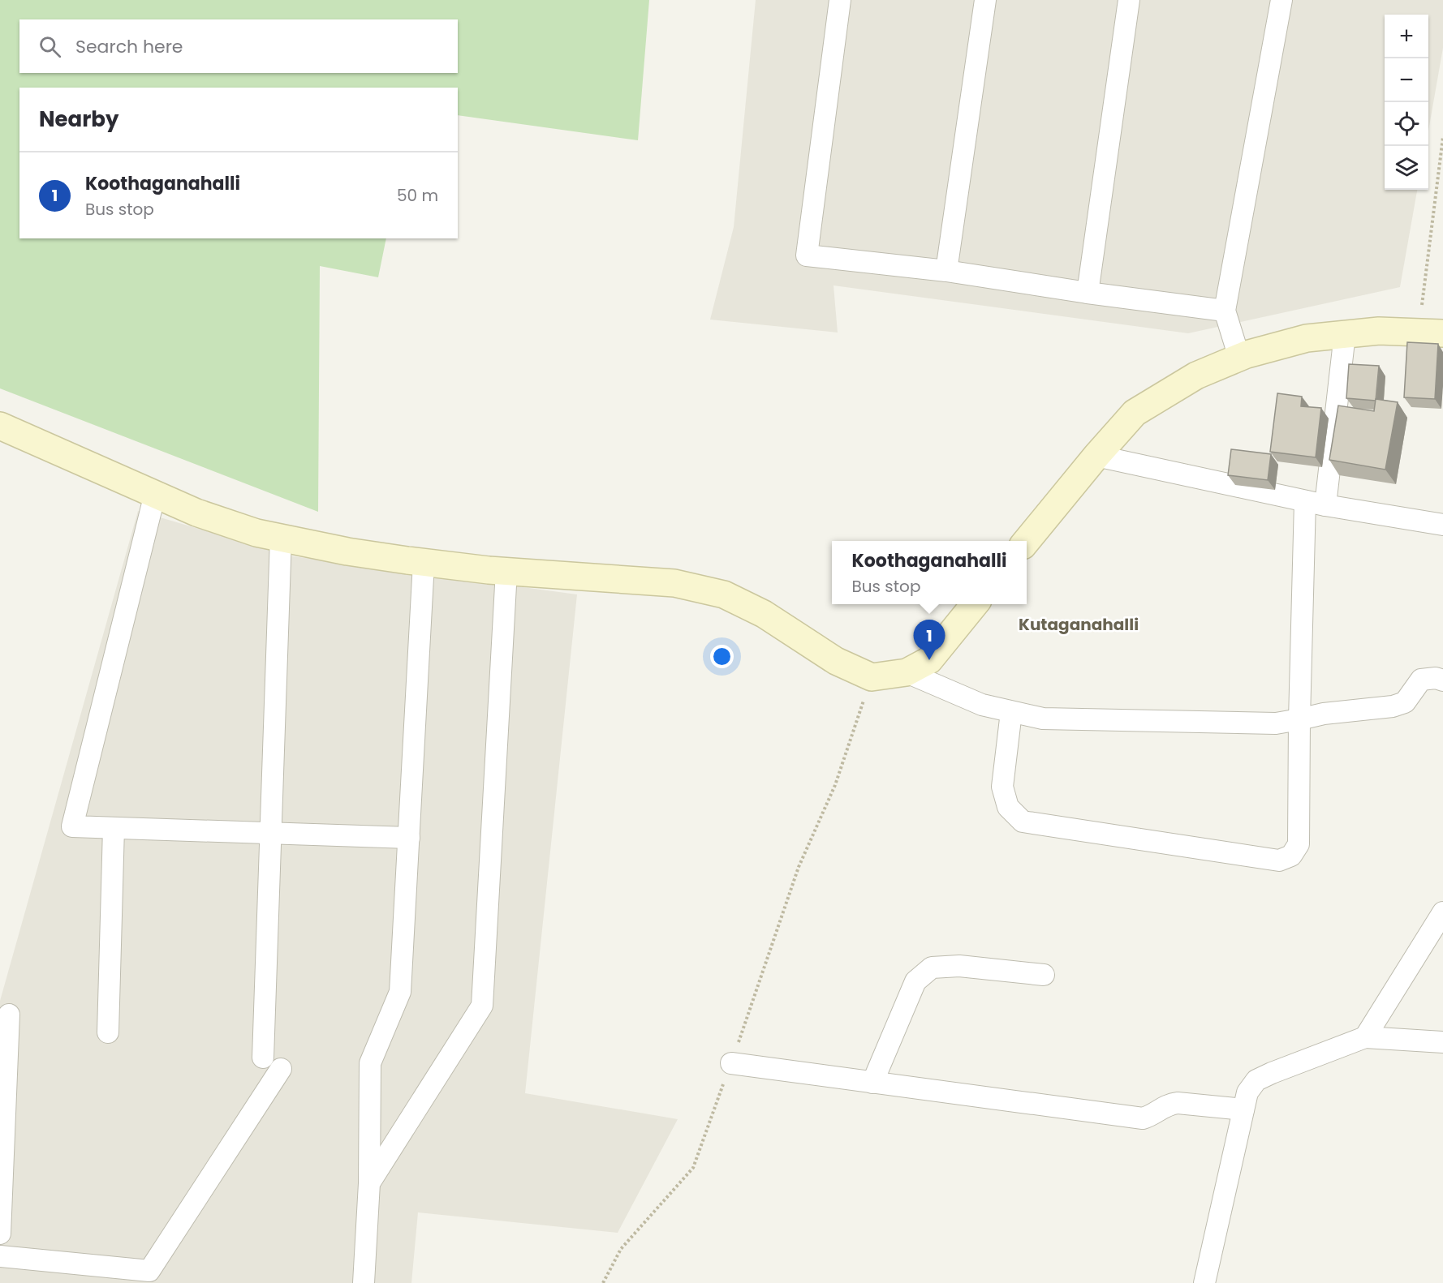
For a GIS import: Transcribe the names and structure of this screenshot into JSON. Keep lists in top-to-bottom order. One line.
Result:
{"districts":["Kutaganahalli"],"page":{"map_buttons":["+","−"],"search":"Search here","heading":"Nearby","list":[{"mark":"1","name":"Koothaganahalli","note":"Bus stop","value":"50 m"}],"popup":["Koothaganahalli","Bus stop"],"pins":"1"}}
